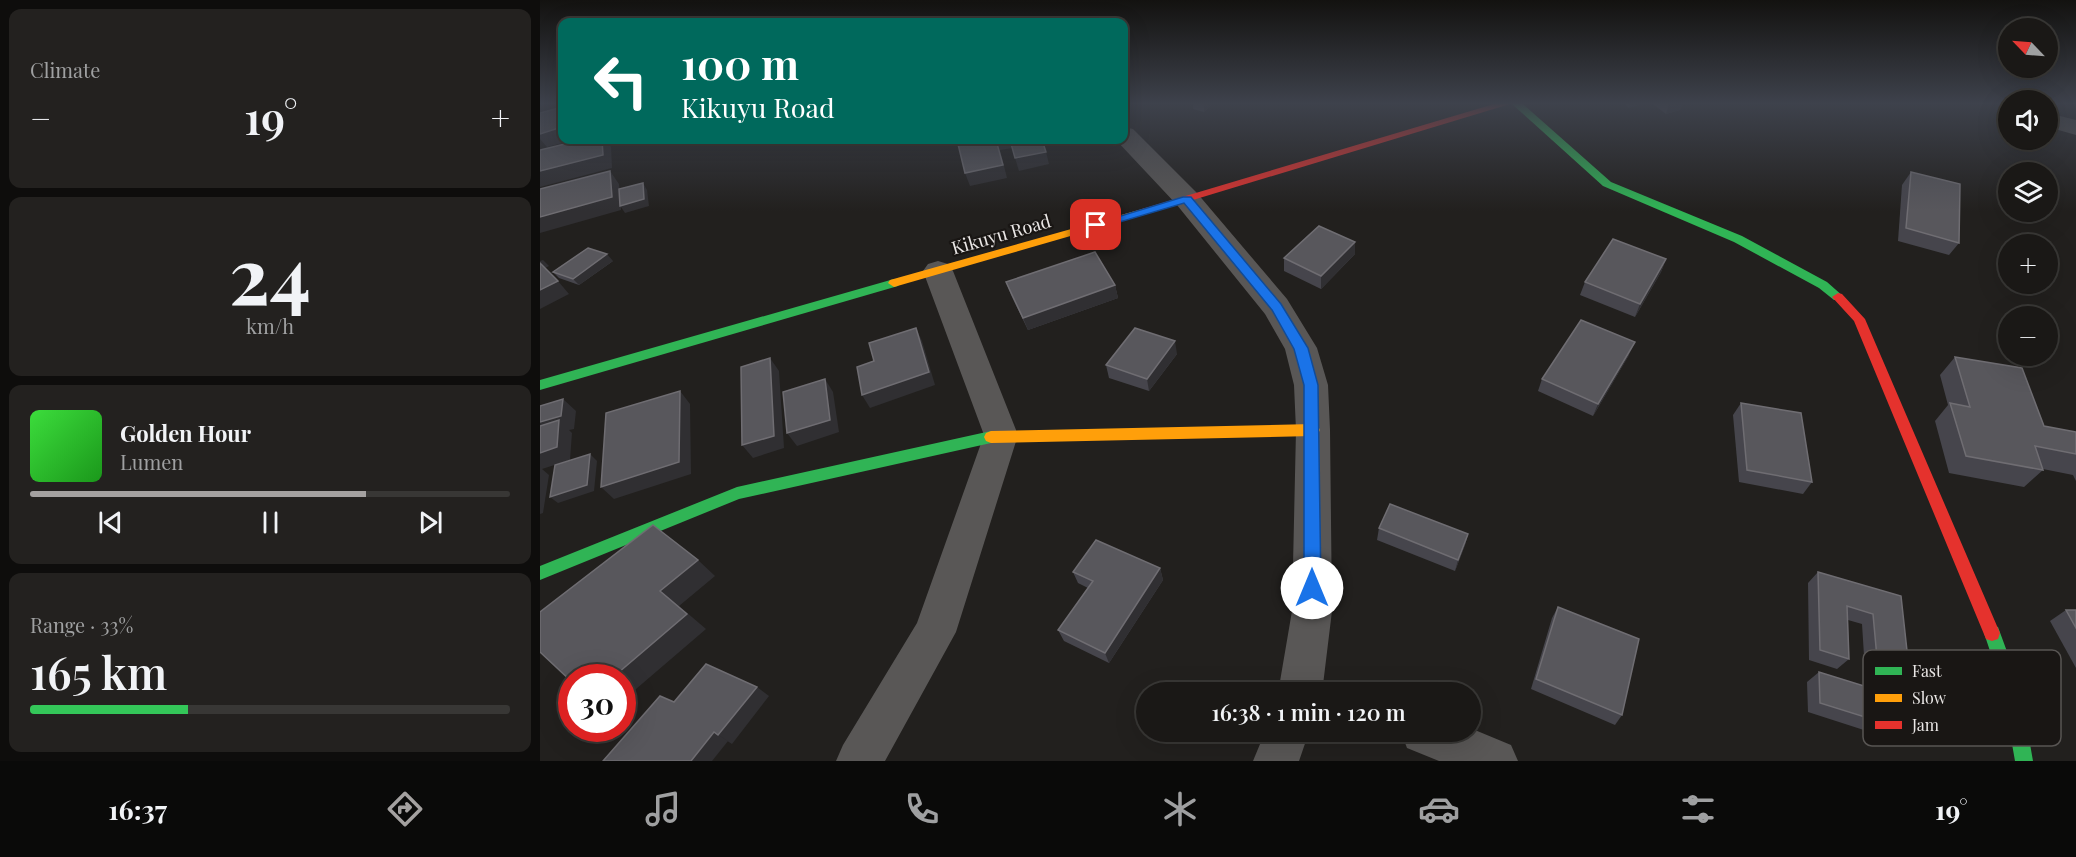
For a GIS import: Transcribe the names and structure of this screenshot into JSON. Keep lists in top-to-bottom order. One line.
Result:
{"streets":{"street":["Kikuyu Road"]},"legend":["Fast","Slow","Jam"],"north":"top left","page":{"tile":["Climate",["24","km/h"],["Range · 33%","165 km"]],"map_buttons":["+","−"],"turn":["100 m","Kikuyu Road"],"heat":["−","19°","+"],"song":["Golden Hour","Lumen"],"limit":"30","trip":"16:38 · 1 min · 120 m","tabs":["16:37","19°"]}}
